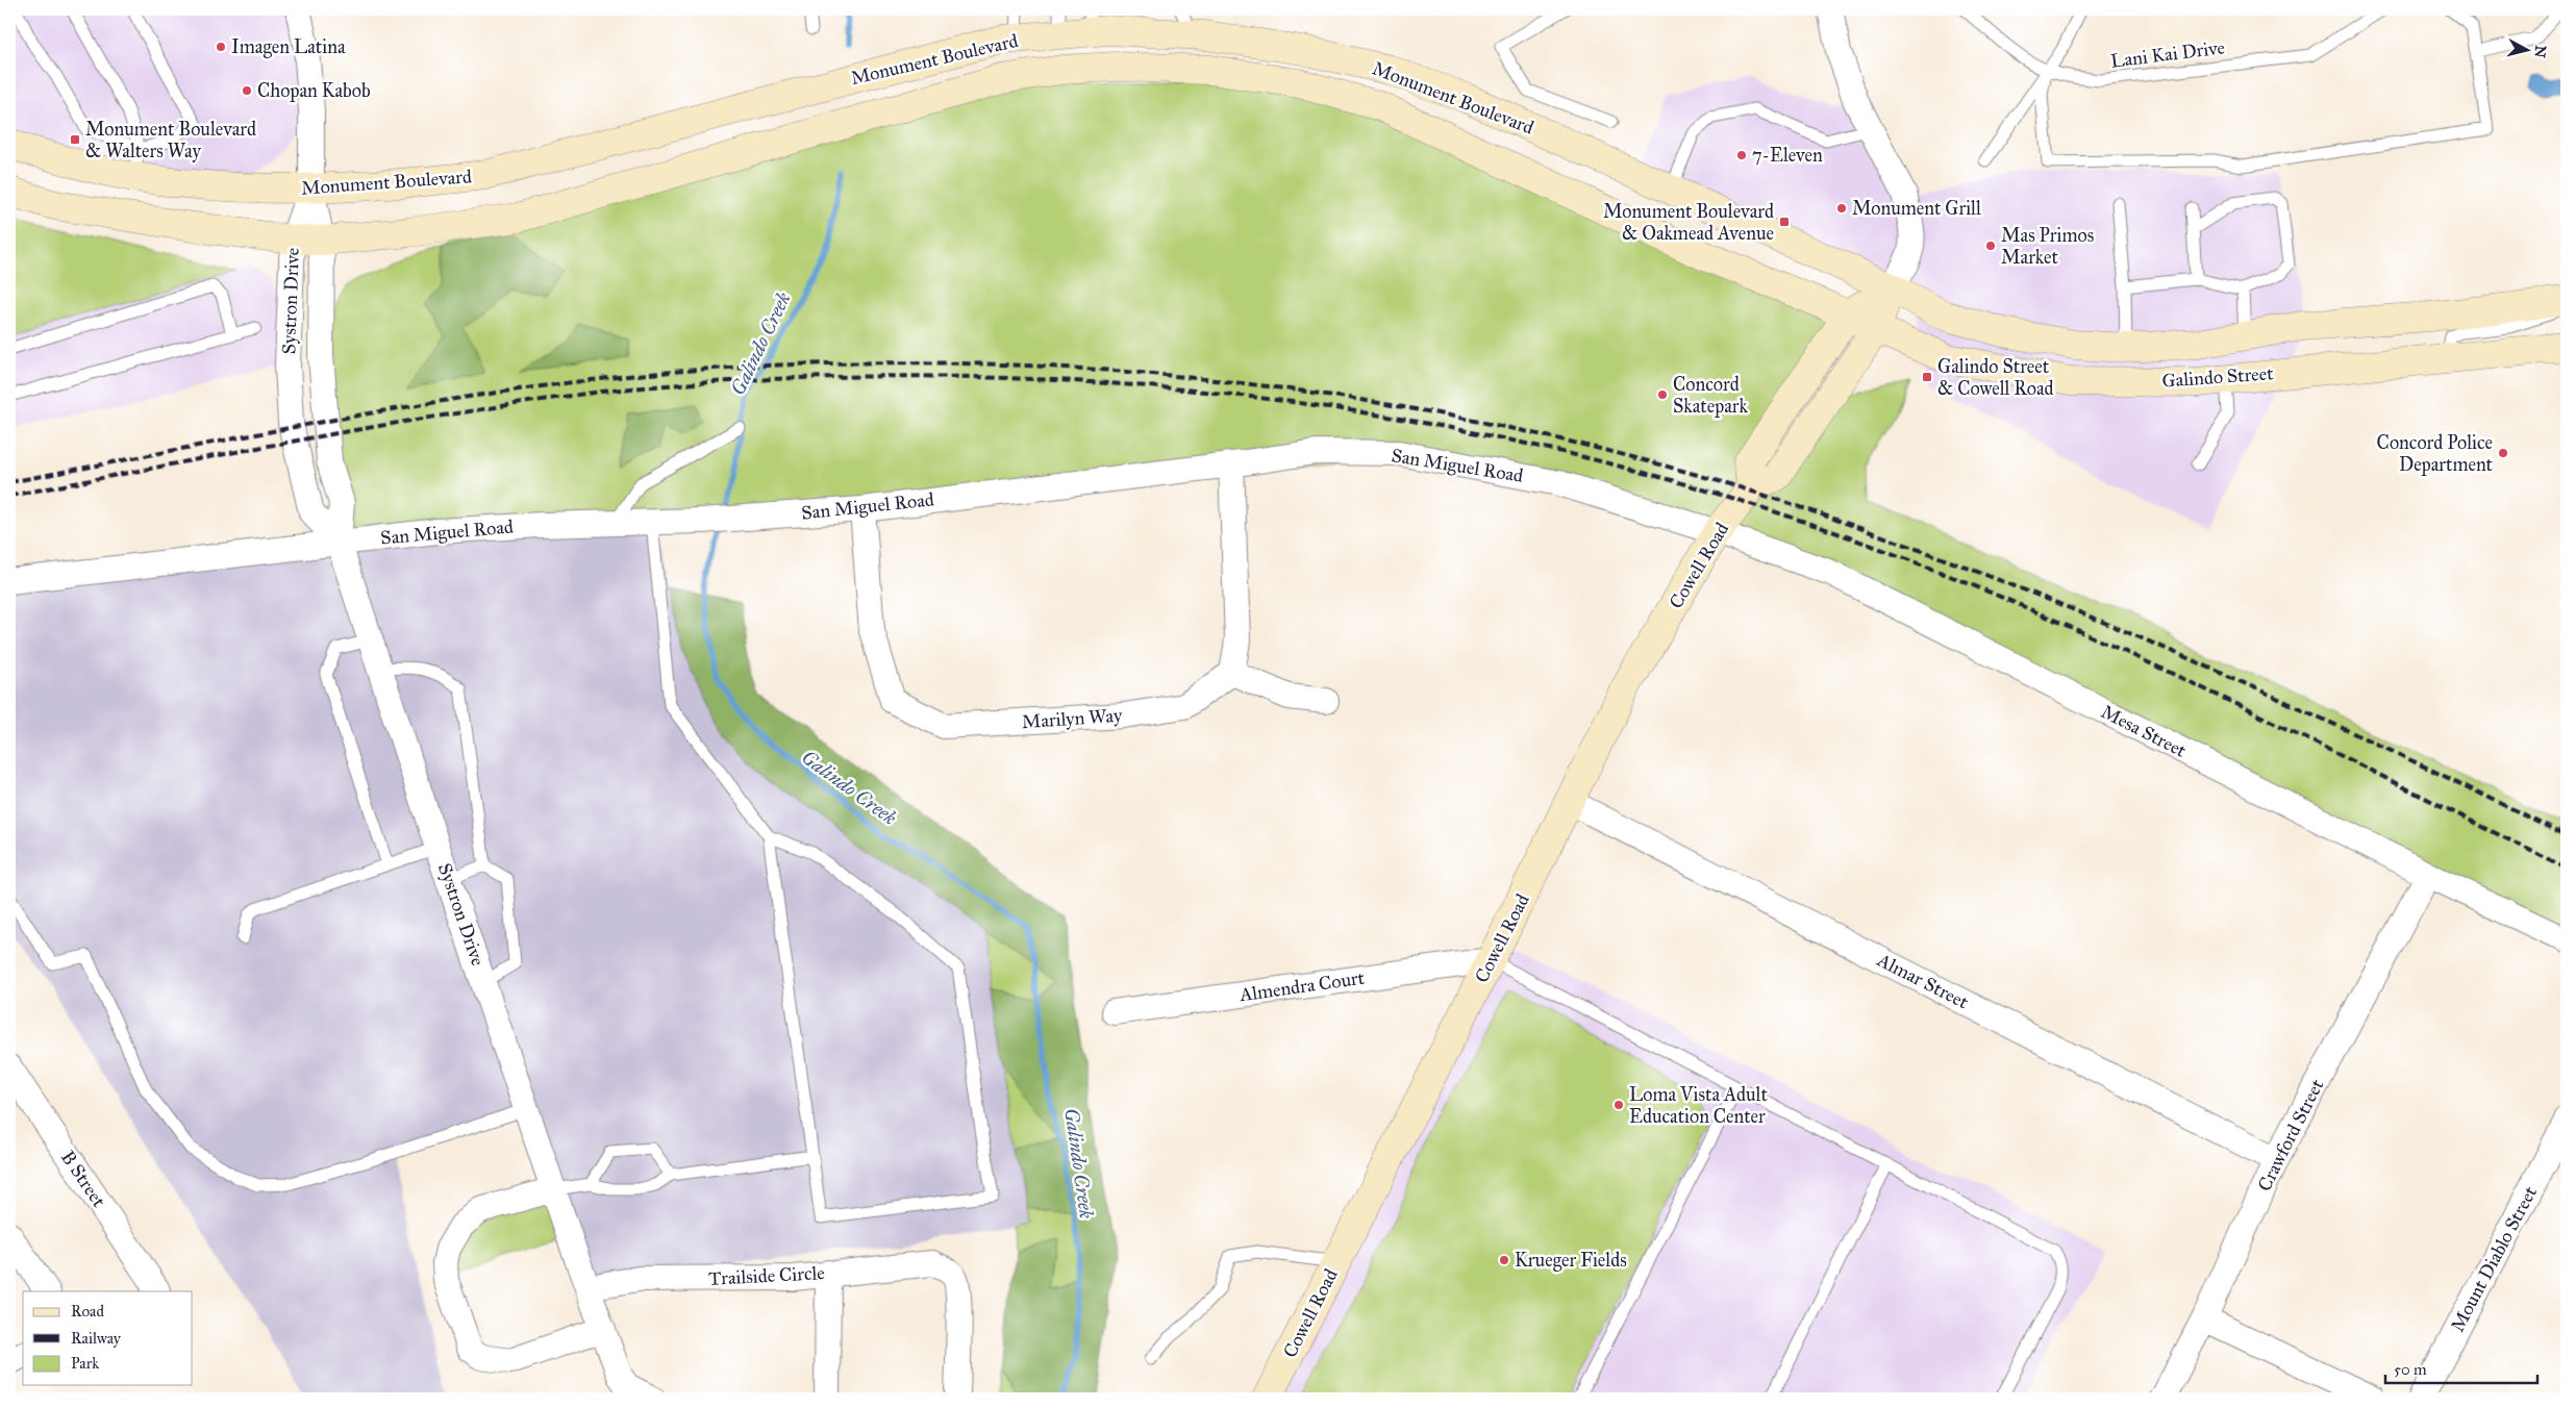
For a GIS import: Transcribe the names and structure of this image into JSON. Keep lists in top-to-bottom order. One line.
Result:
{"streets":{"main road":["Monument Boulevard","Galindo Street","Cowell Road"],"street":["Systron Drive","San Miguel Road","Marilyn Way","Mesa Street","Almar Street","Almendra Court","Crawford Street","B Street","Mount Diablo Street","Trailside Circle"],"lane":["Lani Kai Drive"]},"crossings":[["Monument Boulevard","Systron Drive"],["Monument Boulevard","Galindo Street"],["Systron Drive","San Miguel Road"],["Systron Drive","Trailside Circle"],["San Miguel Road","Cowell Road"],["San Miguel Road","Marilyn Way"],["San Miguel Road","Mesa Street"],["Cowell Road","Mesa Street"],["Cowell Road","Almar Street"],["Cowell Road","Almendra Court"],["Mesa Street","Crawford Street"],["Almar Street","Crawford Street"]],"water":["Galindo Creek"],"places":{"other":["Imagen Latina","Chopan Kabob","7-Eleven","Monument Grill","Mas Primos Market","Concord Skatepark","Concord Police Department","Loma Vista Adult Education Center","Krueger Fields"],"transit":["Monument Boulevard & Walters Way","Monument Boulevard & Oakmead Avenue","Galindo Street & Cowell Road"]},"legend":["Road","Railway","Park"],"scale_bar":"50 m","north":"right"}
